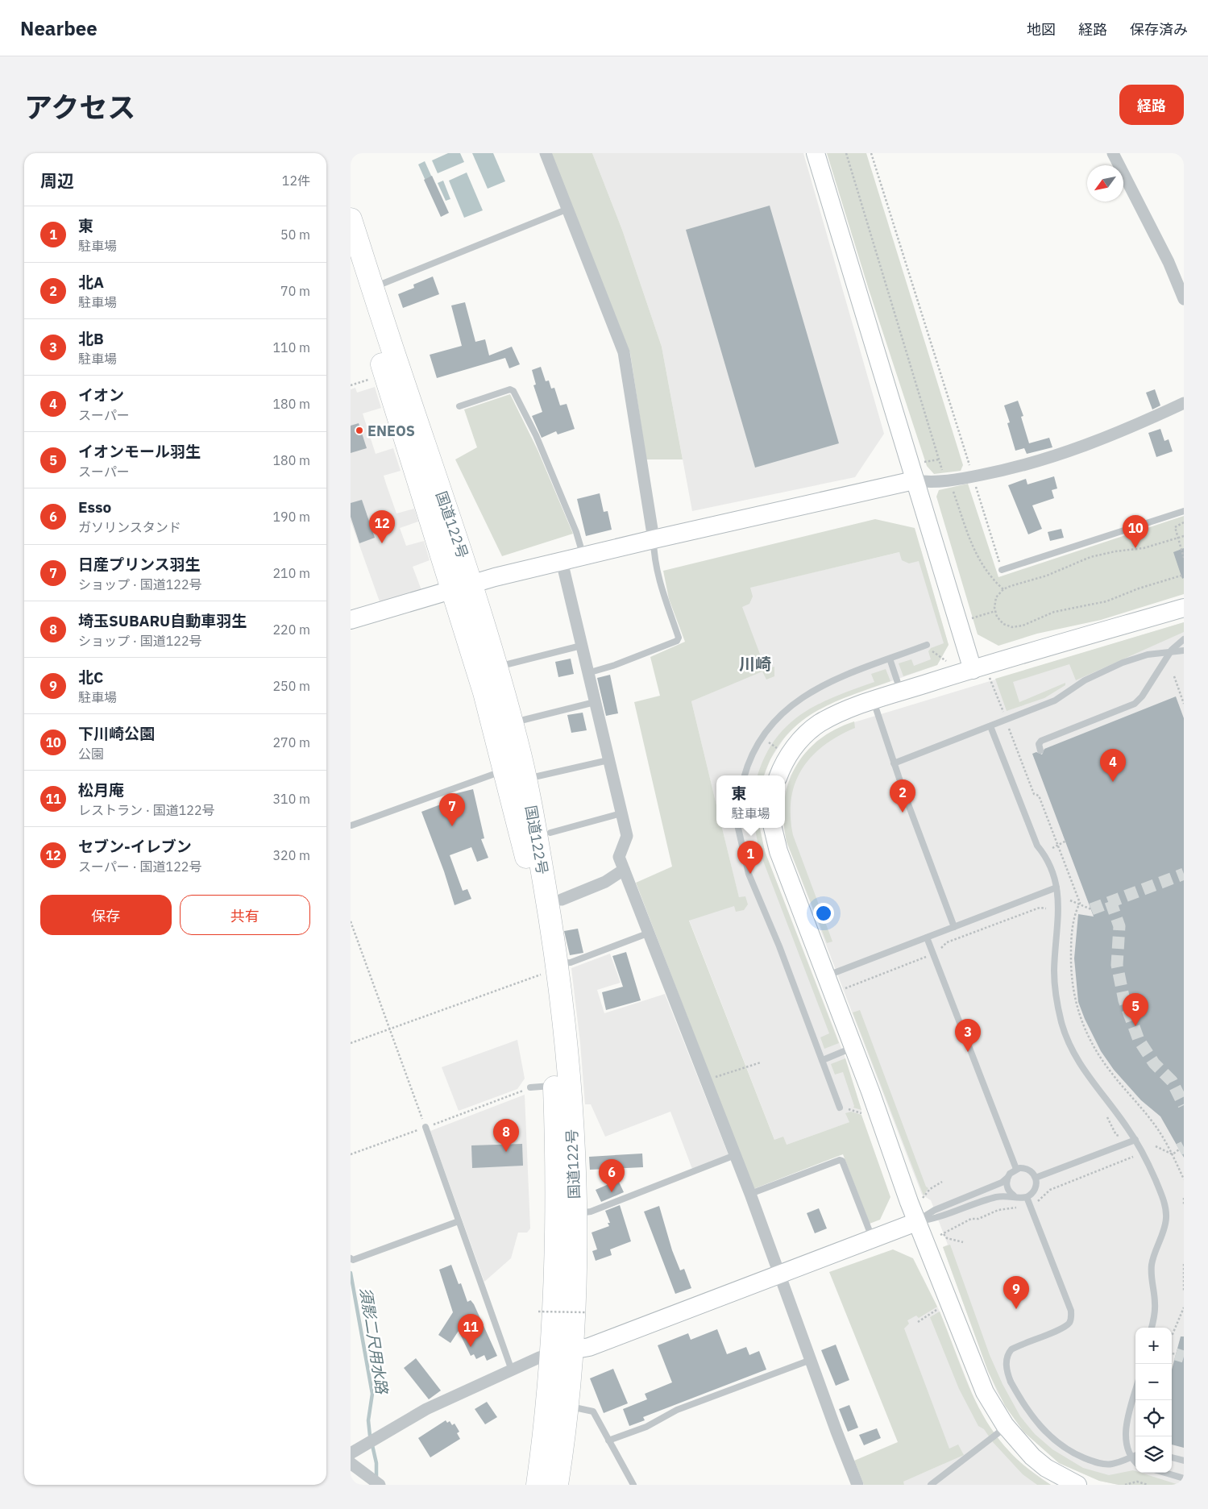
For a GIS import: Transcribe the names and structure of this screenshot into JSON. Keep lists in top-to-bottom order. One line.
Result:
{"streets":{"highway":["国道122号"]},"districts":["川崎"],"water":["須影二尺用水路"],"places":["ENEOS"],"north":"bottom left","page":{"header":"Nearbee","nav":["地図","経路","保存済み"],"title":"アクセス","buttons":["経路",["保存","共有"]],"heading":["周辺","12件"],"list":[{"mark":"1","name":"東","note":"駐車場","value":"50 m"},{"mark":"2","name":"北A","note":"駐車場","value":"70 m"},{"mark":"3","name":"北B","note":"駐車場","value":"110 m"},{"mark":"4","name":"イオン","note":"スーパー","value":"180 m"},{"mark":"5","name":"イオンモール羽生","note":"スーパー","value":"180 m"},{"mark":"6","name":"Esso","note":"ガソリンスタンド","value":"190 m"},{"mark":"7","name":"日産プリンス羽生","note":"ショップ · 国道122号","value":"210 m"},{"mark":"8","name":"埼玉SUBARU自動車羽生","note":"ショップ · 国道122号","value":"220 m"},{"mark":"9","name":"北C","note":"駐車場","value":"250 m"},{"mark":"10","name":"下川崎公園","note":"公園","value":"270 m"},{"mark":"11","name":"松月庵","note":"レストラン · 国道122号","value":"310 m"},{"mark":"12","name":"セブン-イレブン","note":"スーパー · 国道122号","value":"320 m"}],"pins":["12","10","4","2","7","1","5","3","8","6","9","11"],"popup":["東","駐車場"],"map_buttons":["+","−"]}}
